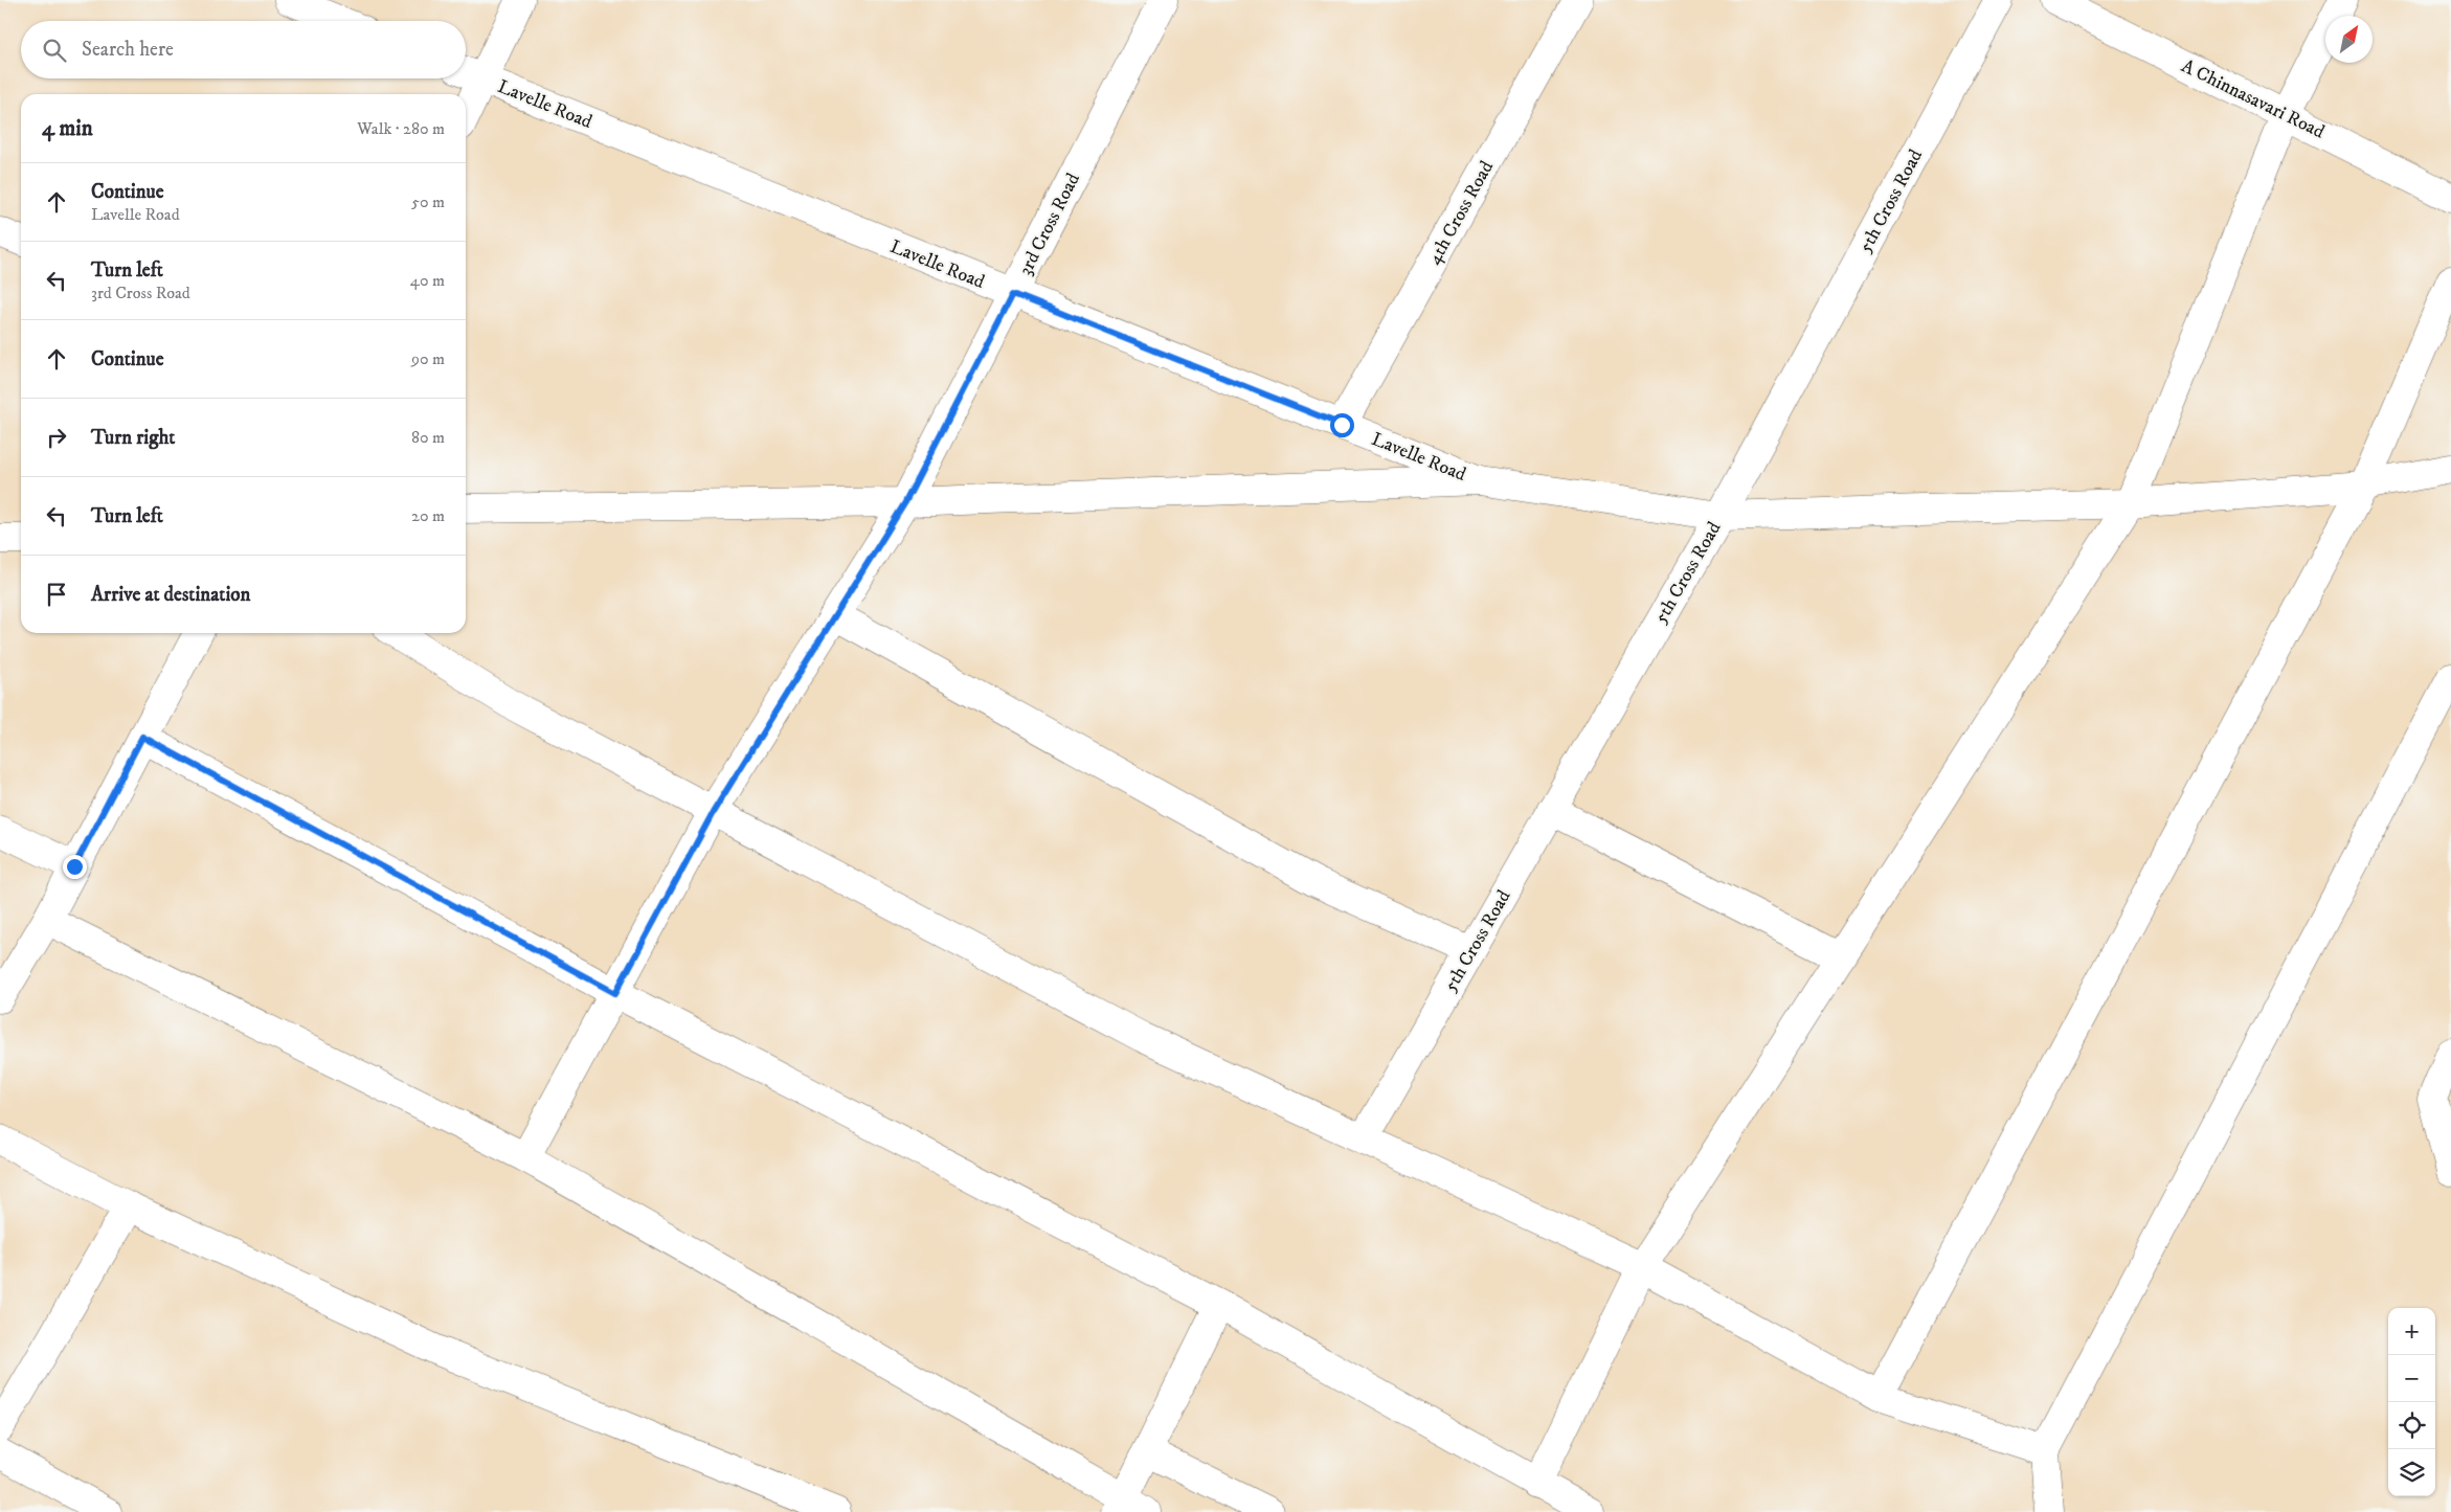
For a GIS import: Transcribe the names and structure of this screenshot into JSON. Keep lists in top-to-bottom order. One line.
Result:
{"streets":{"street":["A Chinnasavari Road","Lavelle Road","5th Cross Road","4th Cross Road","3rd Cross Road"]},"crossings":[["Lavelle Road","4th Cross Road"],["Lavelle Road","3rd Cross Road"]],"north":"top right","page":{"search":"Search here","heading":["4 min","Walk · 280 m"],"list":[["Continue","Lavelle Road","50 m"],["Turn left","3rd Cross Road","40 m"],["Continue","90 m"],["Turn right","80 m"],["Turn left","20 m"],"Arrive at destination"],"map_buttons":["+","−"]}}
